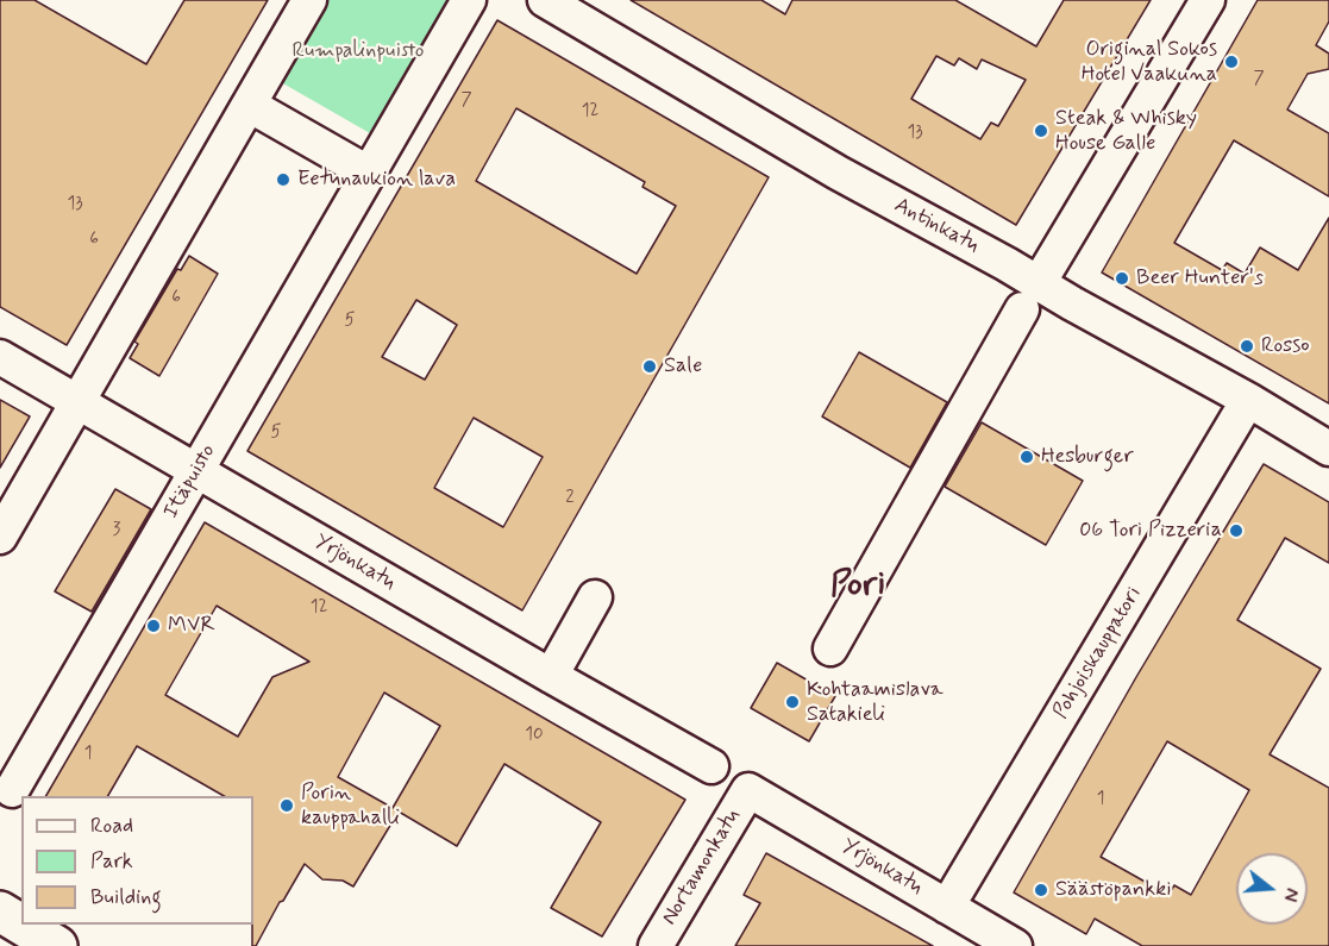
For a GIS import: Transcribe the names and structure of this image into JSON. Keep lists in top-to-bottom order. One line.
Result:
{"streets":{"street":["Antinkatu","Itäpuisto","Yrjönkatu","Pohjoiskauppatori","Nortamonkatu"]},"crossings":[["Antinkatu","Pohjoiskauppatori"],["Itäpuisto","Yrjönkatu"],["Yrjönkatu","Pohjoiskauppatori"],["Yrjönkatu","Nortamonkatu"]],"districts":["Pori"],"parks":["Rumpalinpuisto"],"places":["Original Sokos Hotel Vaakuna","Steak & Whisky House Galle","Eetunaukion lava","Beer Hunter's","Rosso","Sale","Hesburger","06 Tori Pizzeria","MVR","Kohtaamislava Satakieli","Porin kauppahalli","Säästöpankki"],"house_numbers":["7","7","12","13","13","6","6","5","5","2","3","12","10","1","1"],"legend":["Road","Park","Building"],"north":"right"}
